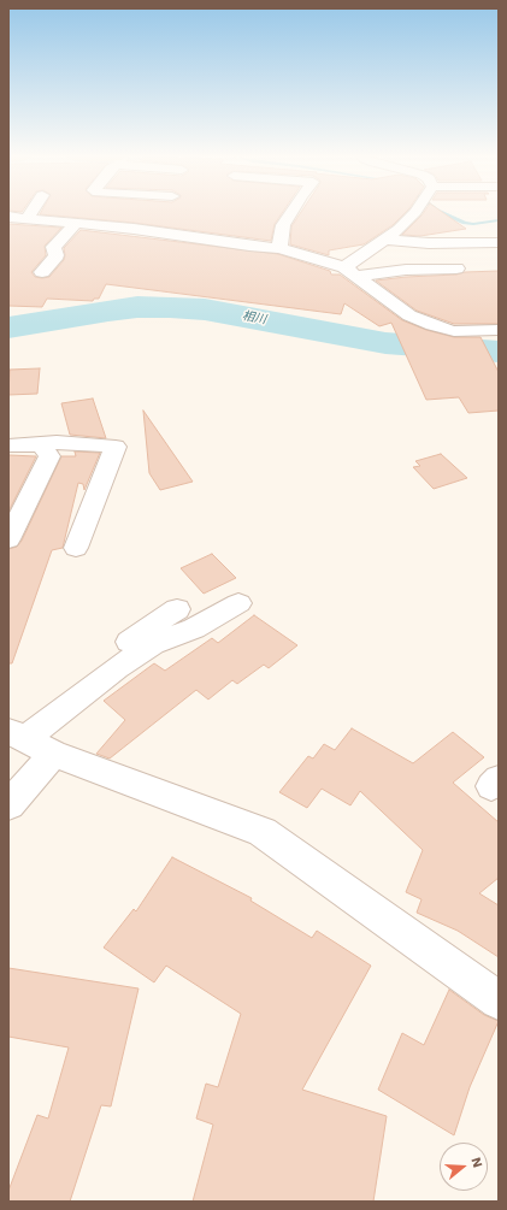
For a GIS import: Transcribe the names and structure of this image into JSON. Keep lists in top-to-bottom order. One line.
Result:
{"water":["相川"],"north":"right"}
